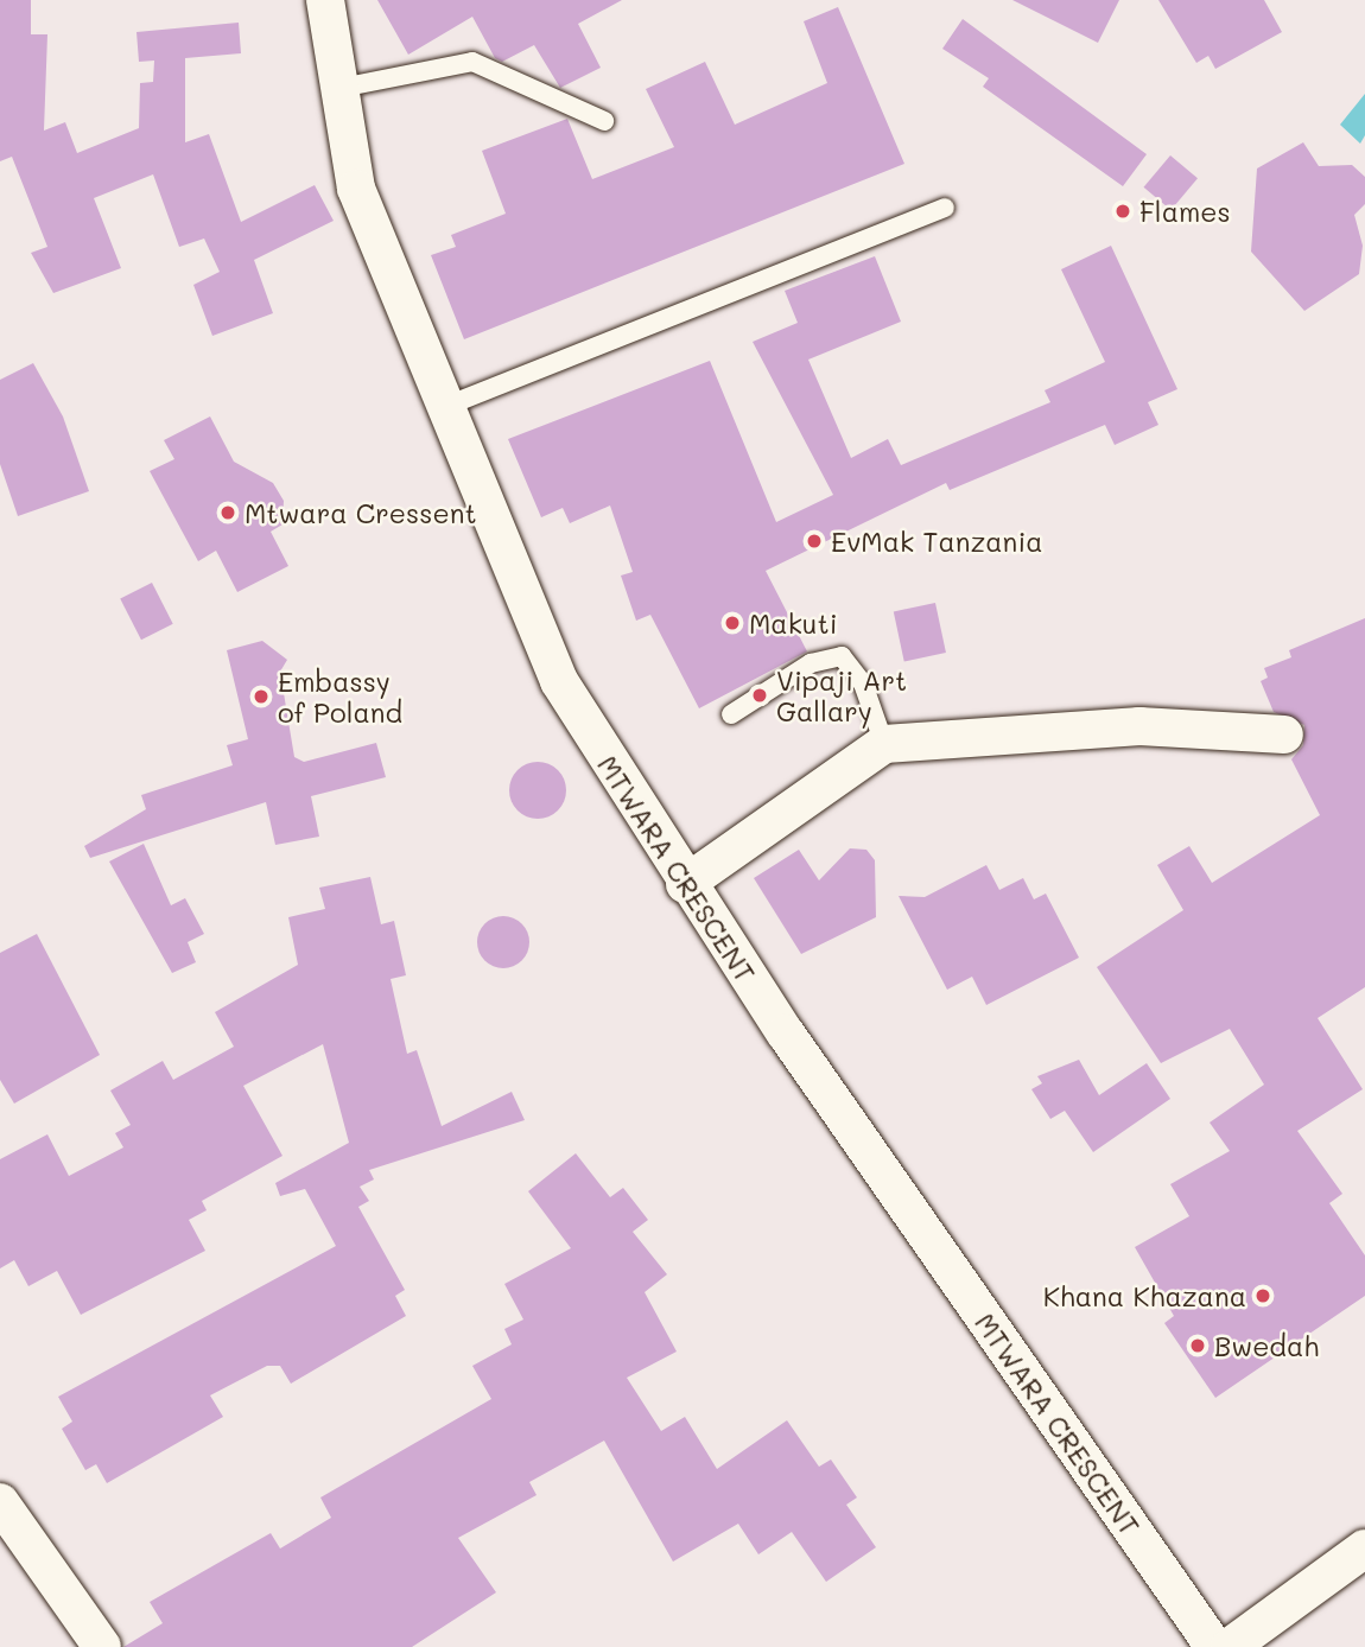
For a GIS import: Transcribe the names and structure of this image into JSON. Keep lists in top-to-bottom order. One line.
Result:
{"streets":{"street":["MTWARA CRESCENT"]},"places":["Flames","Mtwara Cressent","EvMak Tanzania","Makuti","Vipaji Art Gallary","Embassy of Poland","Khana Khazana","Bwedah"]}
